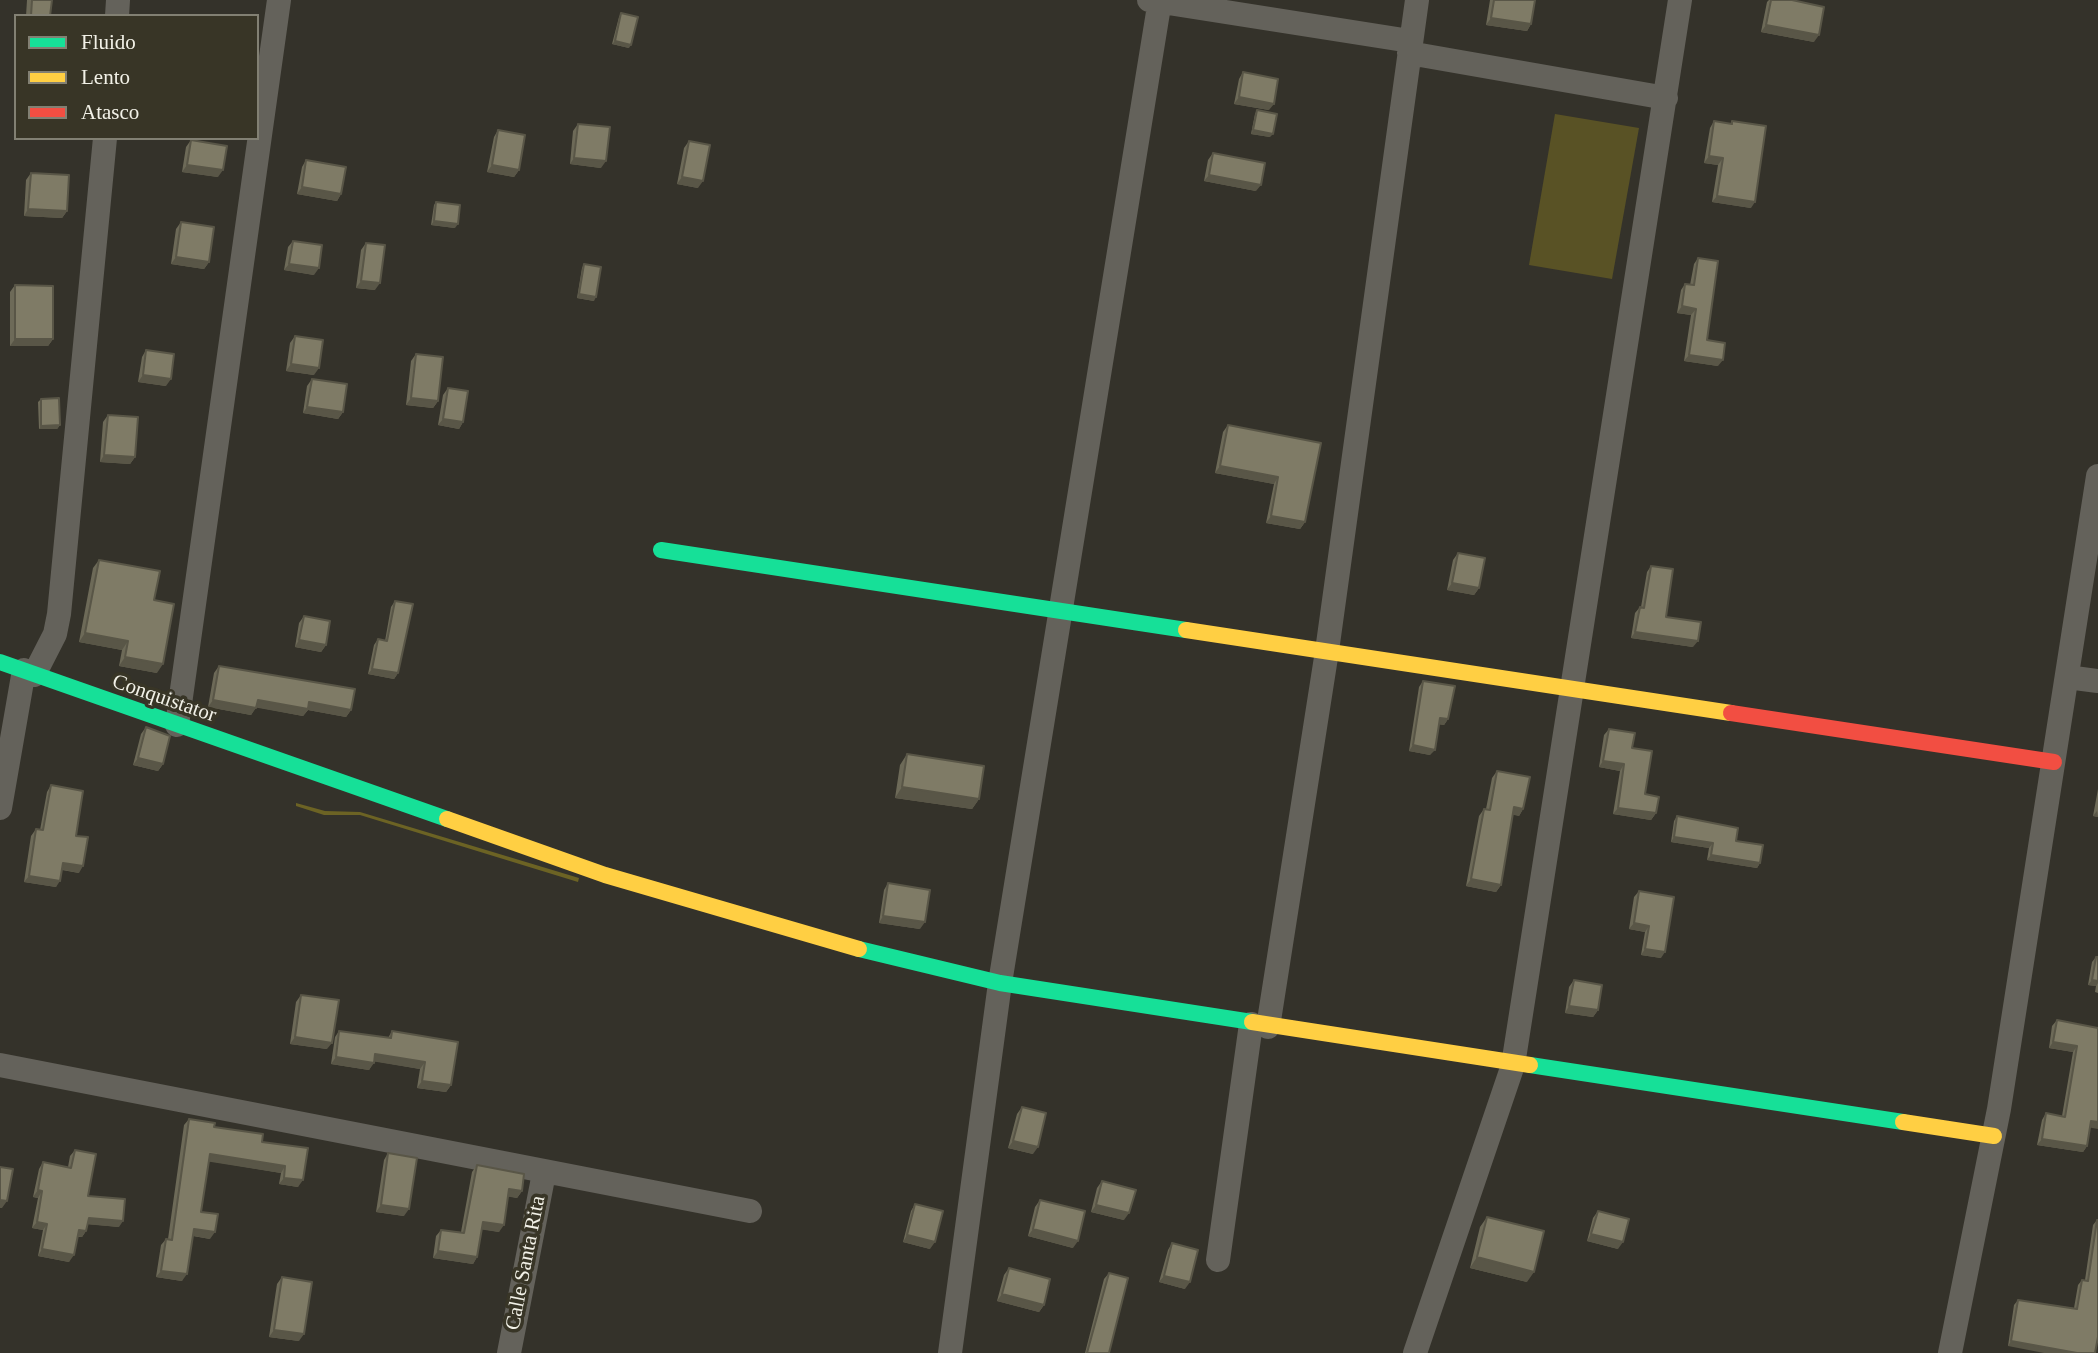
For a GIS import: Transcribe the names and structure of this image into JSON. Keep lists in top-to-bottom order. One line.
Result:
{"streets":{"street":["Conquistator","Calle Santa Rita"]},"legend":["Fluido","Lento","Atasco"]}
